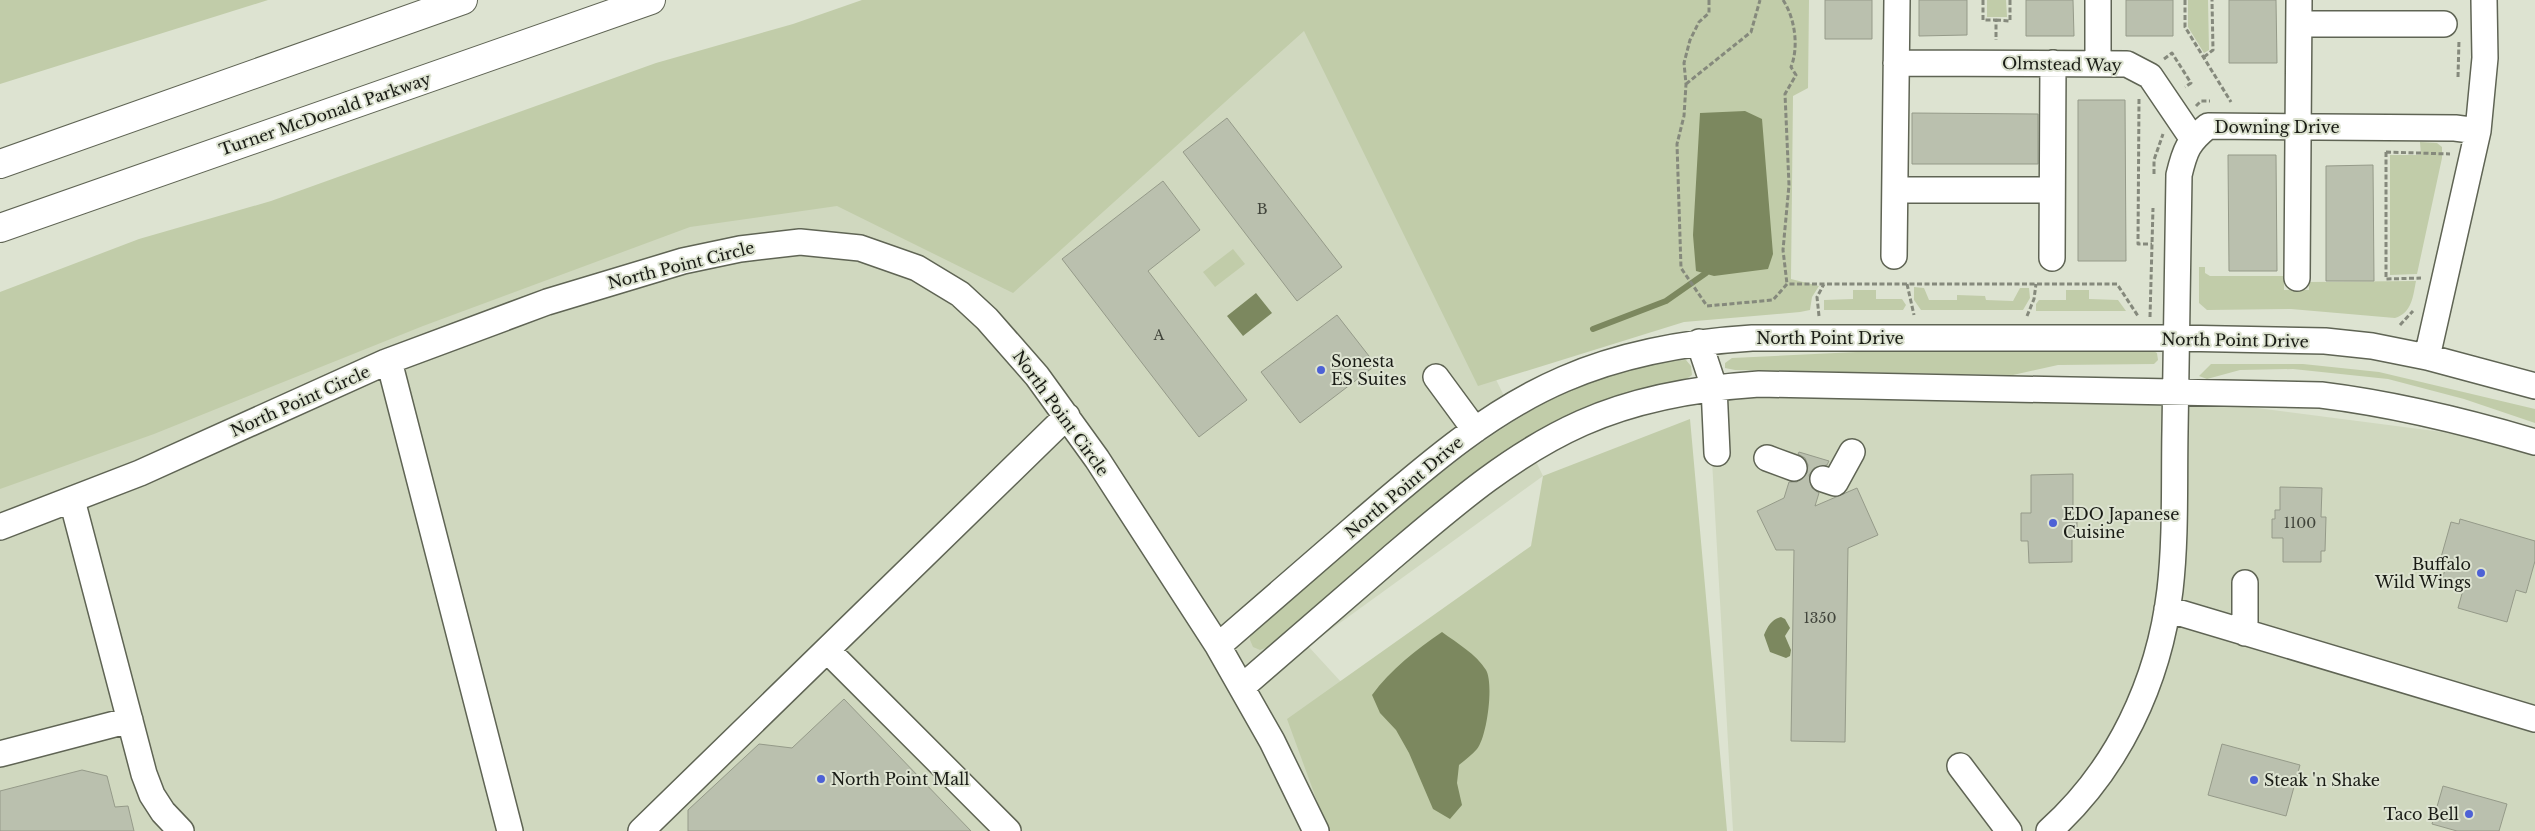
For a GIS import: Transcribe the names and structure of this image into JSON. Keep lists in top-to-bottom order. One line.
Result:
{"streets":{"highway":["Turner McDonald Parkway"],"street":["Olmstead Way","Downing Drive","North Point Circle","North Point Drive"]},"crossings":[["Olmstead Way","Downing Drive"],["Downing Drive","North Point Drive"],["North Point Circle","North Point Drive"]],"places":["Sonesta ES Suites","EDO Japanese Cuisine","Buffalo Wild Wings","North Point Mall","Steak 'n Shake","Taco Bell"],"house_numbers":["B","A","1100","1350"]}
